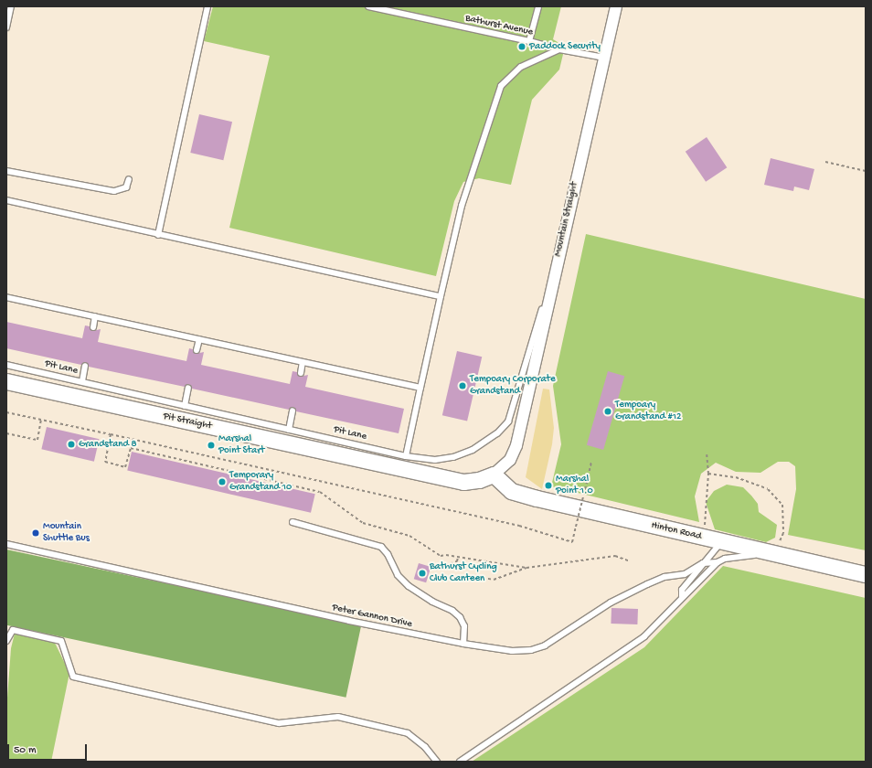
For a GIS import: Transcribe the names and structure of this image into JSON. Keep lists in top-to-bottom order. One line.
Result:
{"streets":{"street":["Mountain Straight","Pit Straight","Hinton Road"],"lane":["Bathurst Avenue","Pit Lane","Peter Gannon Drive"]},"crossings":[["Bathurst Avenue","Mountain Straight"],["Mountain Straight","Pit Lane"],["Mountain Straight","Pit Straight"],["Mountain Straight","Hinton Road"],["Pit Straight","Hinton Road"]],"places":["Paddock Security","Tempoary Corporate Grandstand","Tempoary Grandstand #12","Grandstand 8","Marshal Point Start","Temporary Grandstand 10","Marshal Point 1.0","Mountain Shuttle Bus","Bathurst Cycling Club Canteen"],"scale_bar":"50 m"}
